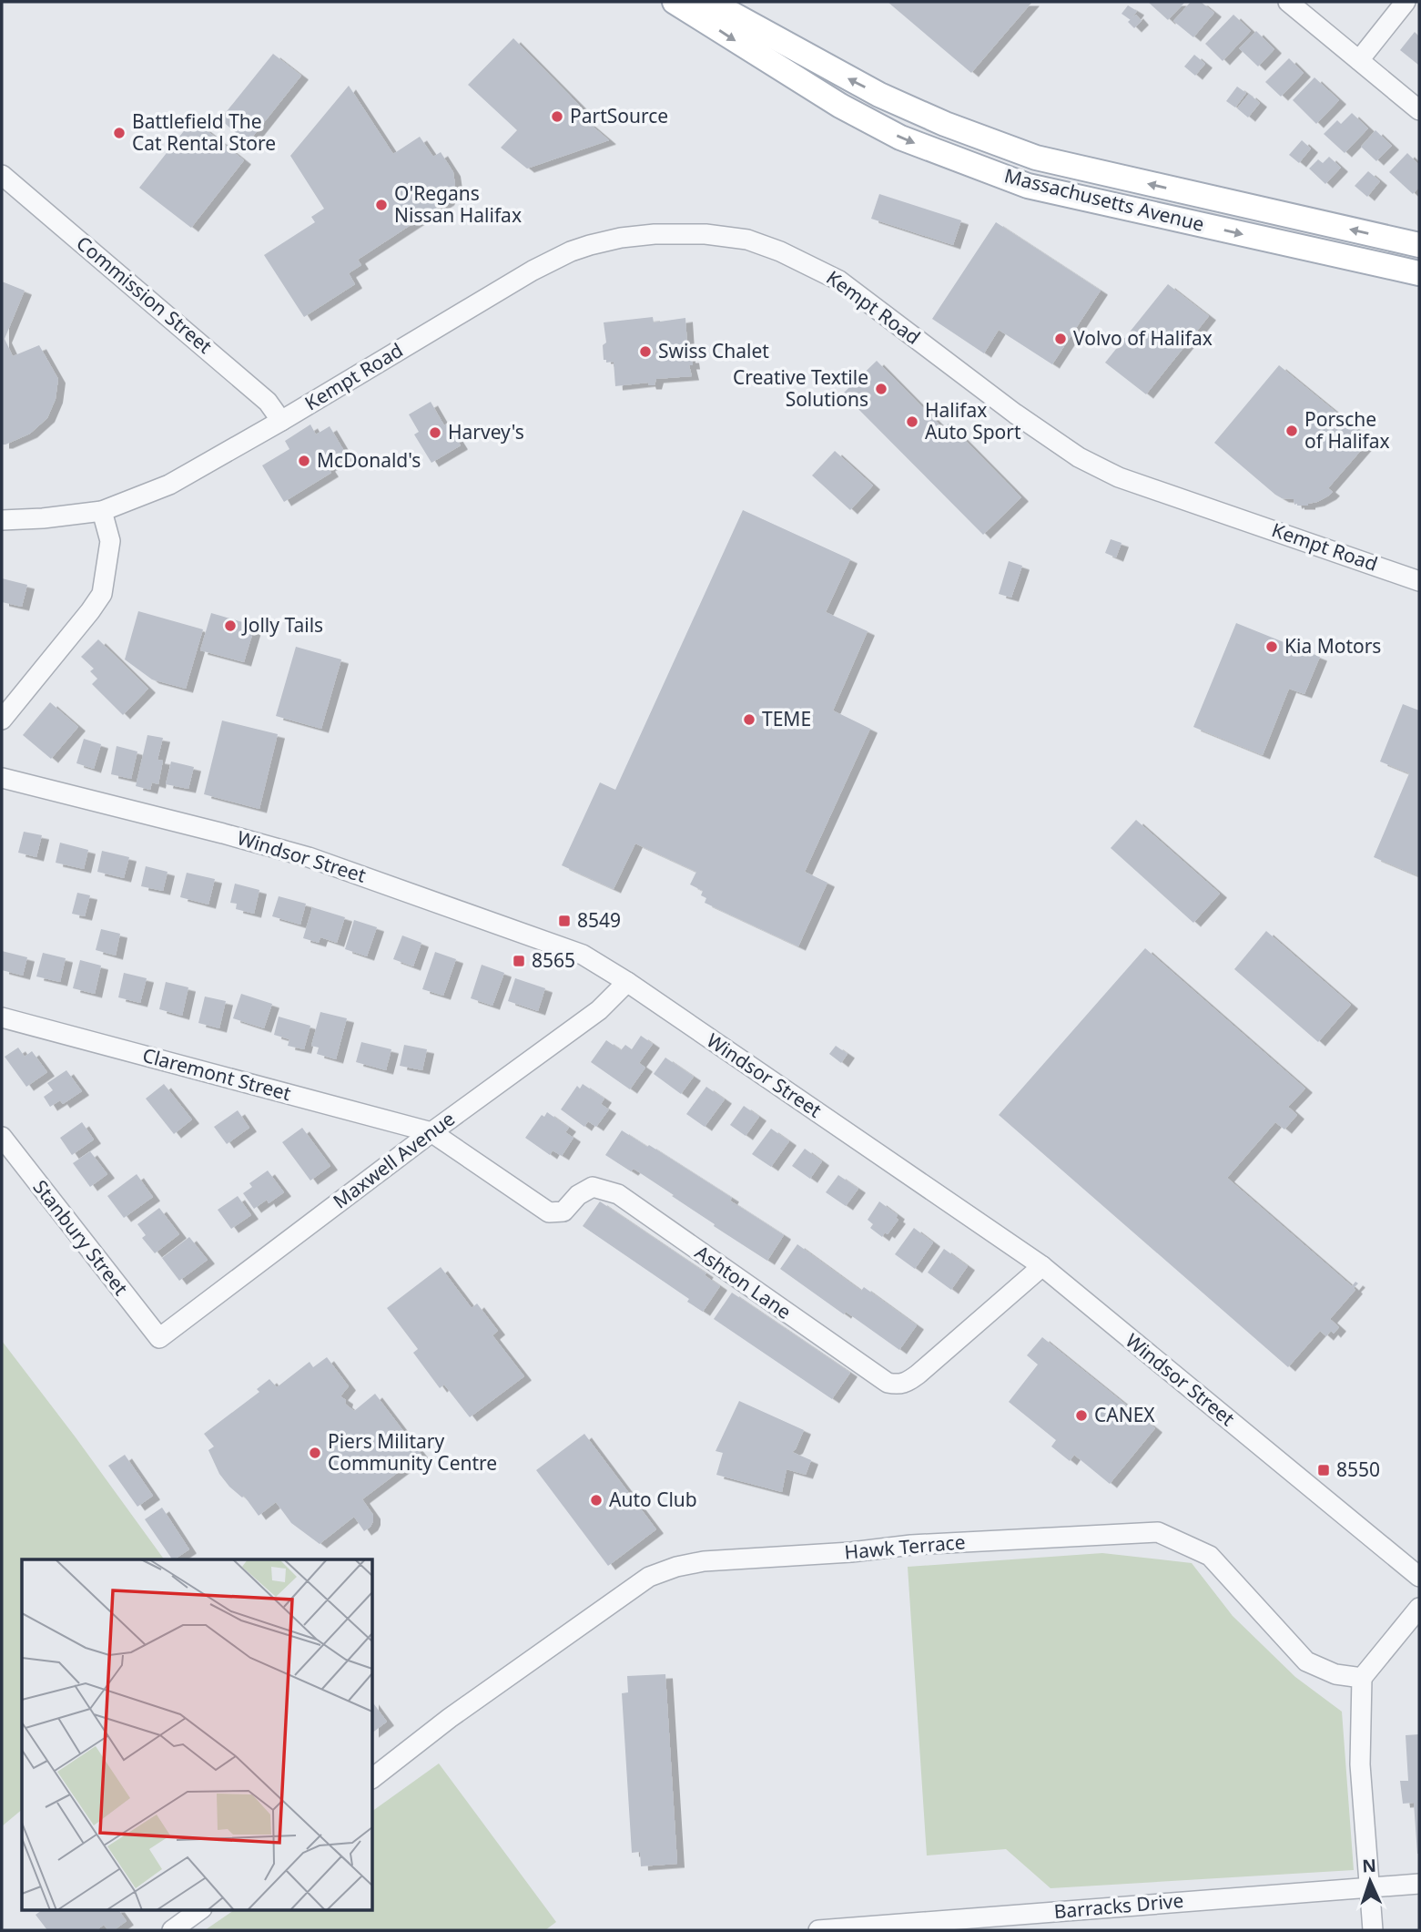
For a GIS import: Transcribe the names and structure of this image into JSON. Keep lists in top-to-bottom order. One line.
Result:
{"streets":{"main road":["Massachusetts Avenue"],"street":["Commission Street","Kempt Road","Windsor Street","Claremont Street","Maxwell Avenue","Stanbury Street","Ashton Lane","Hawk Terrace","Barracks Drive"]},"crossings":[["Commission Street","Kempt Road"],["Windsor Street","Maxwell Avenue"],["Windsor Street","Ashton Lane"],["Claremont Street","Maxwell Avenue"],["Claremont Street","Ashton Lane"],["Maxwell Avenue","Stanbury Street"],["Maxwell Avenue","Ashton Lane"]],"places":{"other":["PartSource","Battlefield The Cat Rental Store","O'Regans Nissan Halifax","Volvo of Halifax","Swiss Chalet","Creative Textile Solutions","Halifax Auto Sport","Porsche of Halifax","Harvey's","McDonald's","Jolly Tails","Kia Motors","TEME","CANEX","Piers Military Community Centre","Auto Club"],"transit":["8549","8565","8550"]},"north":"top"}
